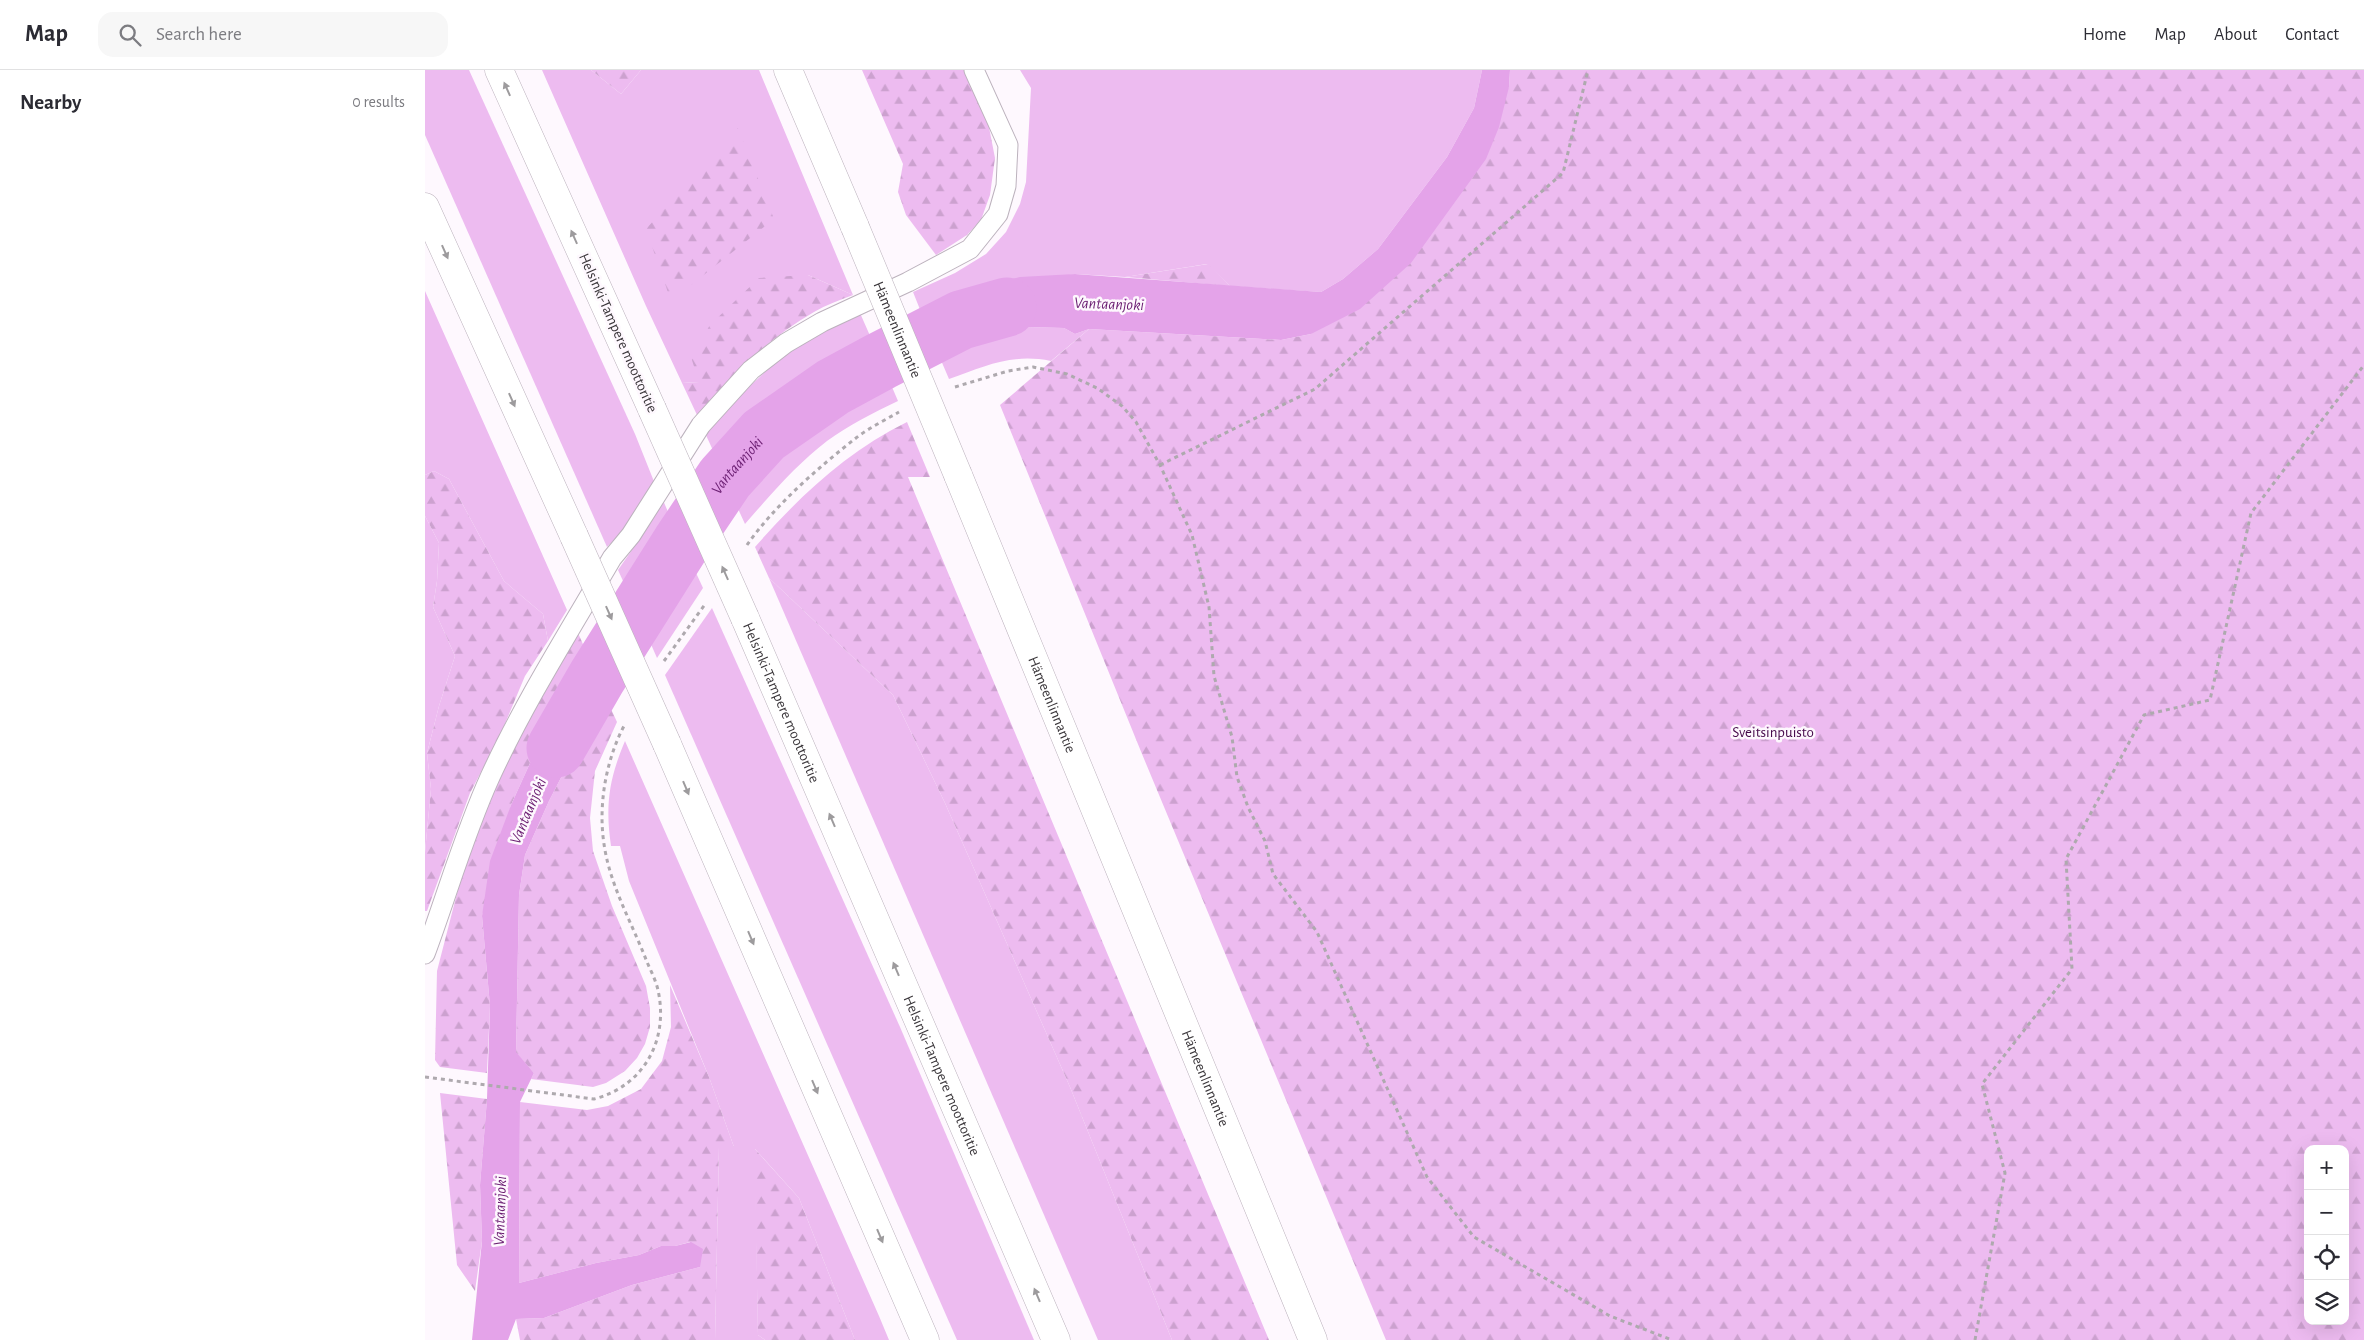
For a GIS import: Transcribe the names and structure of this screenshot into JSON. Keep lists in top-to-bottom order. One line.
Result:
{"streets":{"main road":["Hämeenlinnantie","Helsinki-Tampere moottoritie"]},"water":["Vantaanjoki"],"parks":["Sveitsinpuisto"],"page":{"header":"Map","search":"Search here","nav":["Home","Map","About","Contact"],"heading":["Nearby","0 results"],"map_buttons":["+","−"]}}
